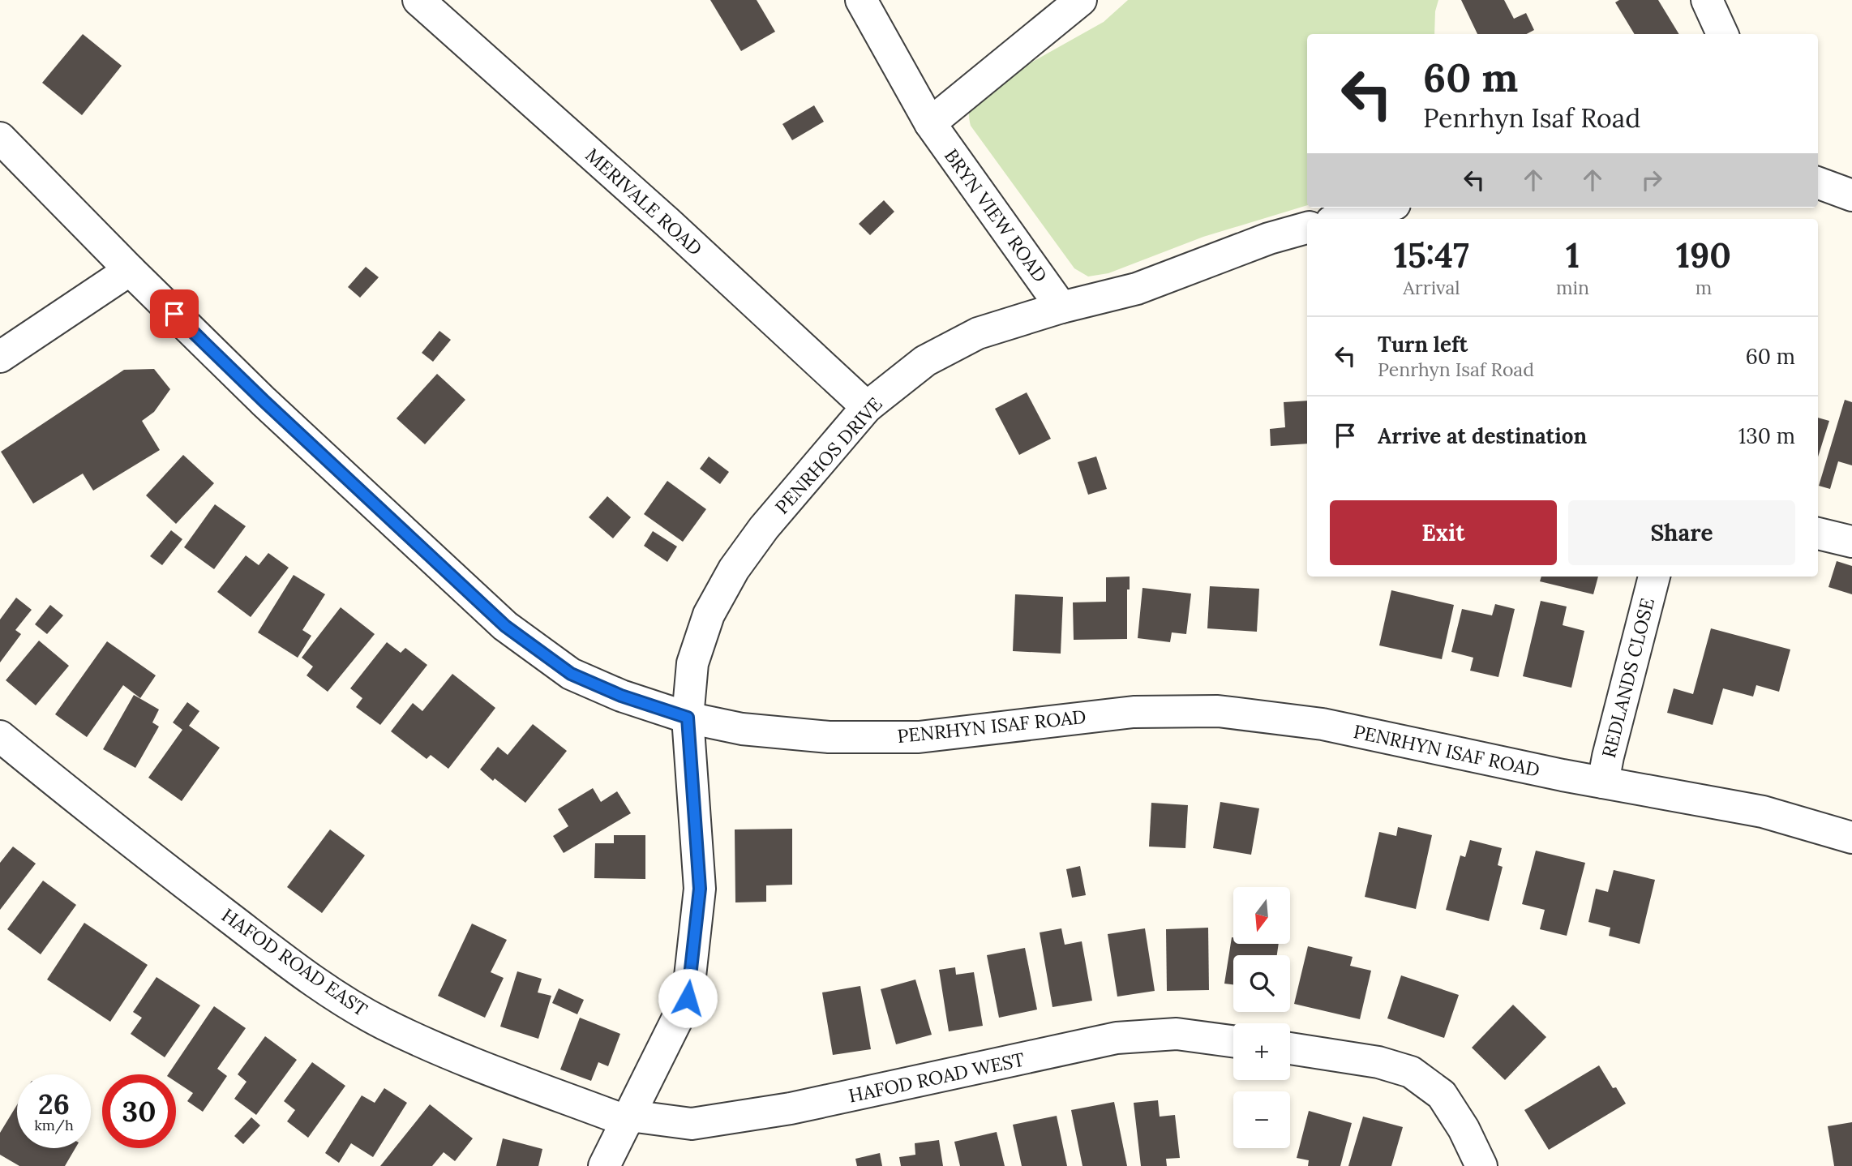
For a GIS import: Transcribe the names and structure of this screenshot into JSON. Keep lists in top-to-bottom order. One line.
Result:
{"streets":{"street":["MERIVALE ROAD","BRYN VIEW ROAD","PENRHOS DRIVE","REDLANDS CLOSE","PENRHYN ISAF ROAD","HAFOD ROAD EAST","HAFOD ROAD WEST"]},"crossings":[["MERIVALE ROAD","PENRHOS DRIVE"],["BRYN VIEW ROAD","PENRHOS DRIVE"],["PENRHOS DRIVE","PENRHYN ISAF ROAD"],["PENRHOS DRIVE","HAFOD ROAD EAST"],["PENRHOS DRIVE","HAFOD ROAD WEST"],["REDLANDS CLOSE","PENRHYN ISAF ROAD"],["HAFOD ROAD EAST","HAFOD ROAD WEST"]],"north":"bottom","page":{"turn":["60 m","Penrhyn Isaf Road"],"eta":["15:47","Arrival","1","min","190","m"],"list":[{"name":"Turn left","note":"Penrhyn Isaf Road","value":"60 m"},{"name":"Arrive at destination","value":"130 m"}],"buttons":["Exit","Share"],"map_buttons":["+","−"],"speed":"26 km/h","limit":"30"}}
